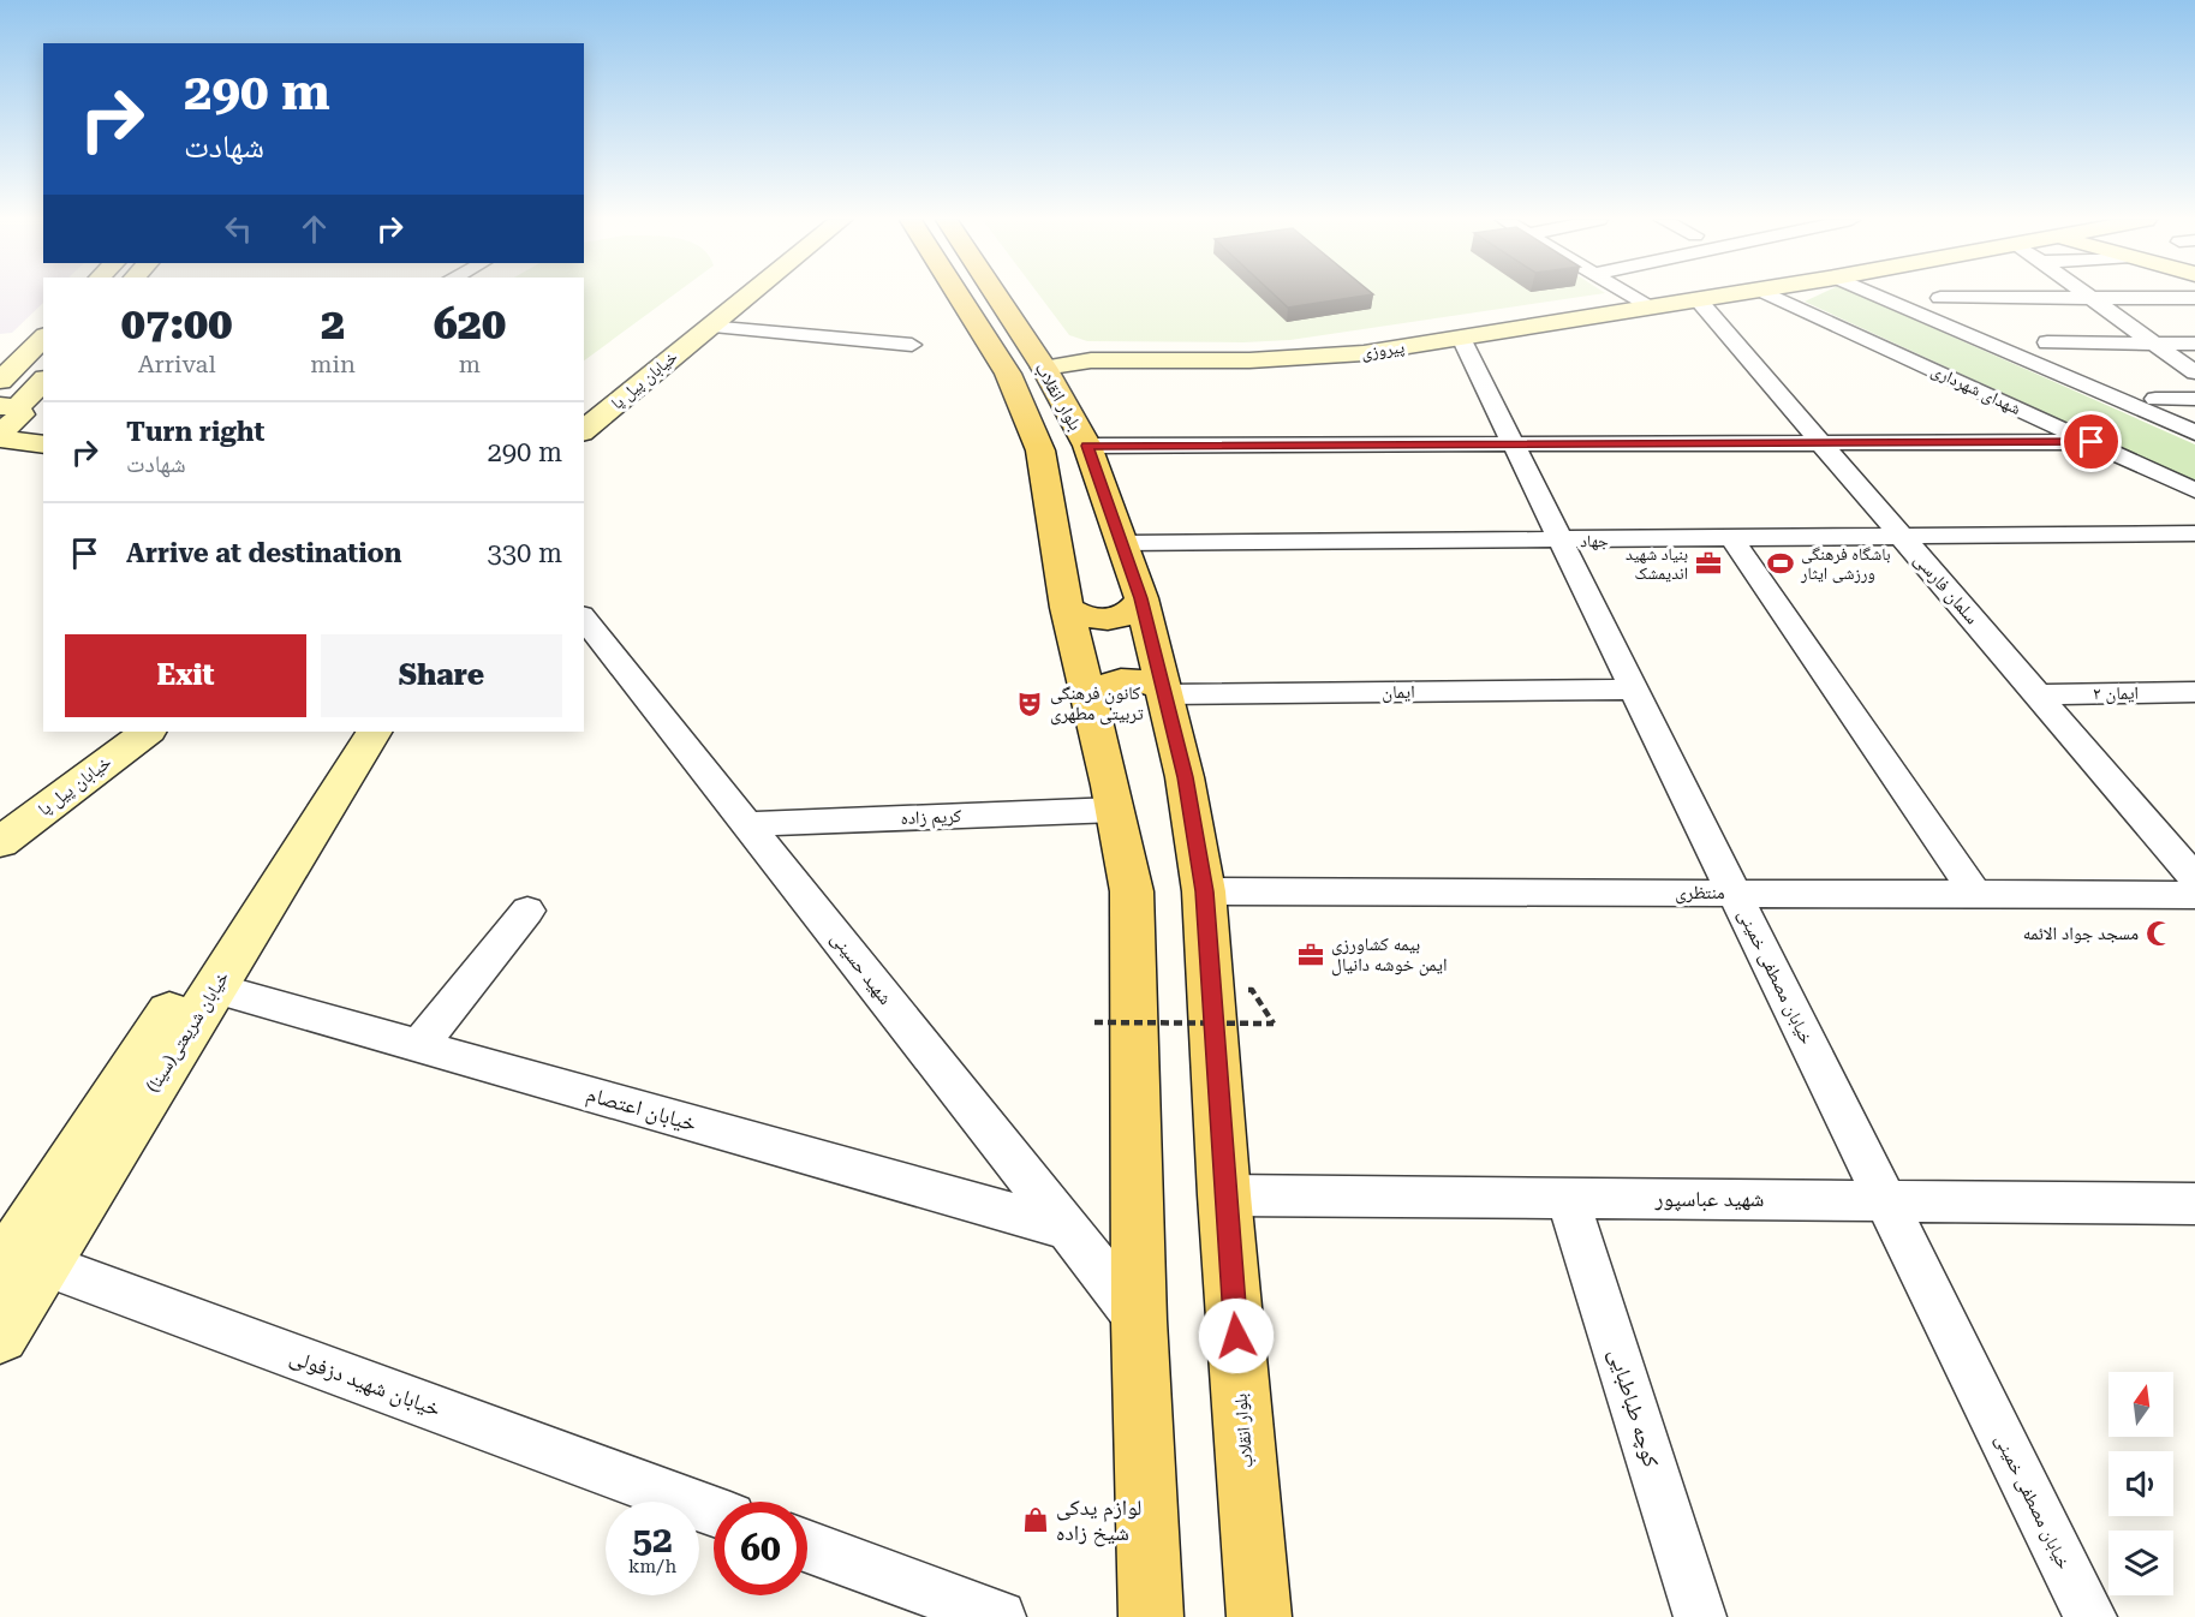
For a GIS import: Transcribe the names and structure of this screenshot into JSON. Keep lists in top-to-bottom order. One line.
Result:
{"streets":{"main road":["پیروزی","خیابان پیل پا","بلوار انقلاب","خیابان شریعتی(سینا)"],"street":["شهدای شهرداری","جهاد","سلمان فارسی","ایمان","ایمان ۲","کریم زاده","منتظری","شهید حسینی","خیابان مصطفی خمینی","خیابان اعتصام","شهید عباسپور","خیابان شهید دزفولی","کوچه طباطبایی"]},"crossings":[["پیروزی","بلوار انقلاب"],["پیروزی","سلمان فارسی"],["پیروزی","خیابان مصطفی خمینی"],["بلوار انقلاب","جهاد"],["بلوار انقلاب","ایمان"],["بلوار انقلاب","کریم زاده"],["بلوار انقلاب","منتظری"],["بلوار انقلاب","شهید حسینی"],["بلوار انقلاب","شهید عباسپور"],["جهاد","سلمان فارسی"],["جهاد","خیابان مصطفی خمینی"],["سلمان فارسی","ایمان ۲"],["ایمان","خیابان مصطفی خمینی"],["کریم زاده","شهید حسینی"],["منتظری","خیابان مصطفی خمینی"],["شهید حسینی","خیابان اعتصام"],["خیابان مصطفی خمینی","شهید عباسپور"],["خیابان شریعتی(سینا)","خیابان اعتصام"],["خیابان شریعتی(سینا)","خیابان شهید دزفولی"],["شهید عباسپور","کوچه طباطبایی"]],"places":{"office":["بنیاد شهید اندیمشک","بیمه کشاورزی ایمن خوشه دانیال"],"sports":["باشگاه فرهنگی ورزشی ایثار"],"theatre":["کانون فرهنگی تربیتی مطهری"],"mosque":["مسجد جواد الائمه"],"shop":["لوازم یدکی شیخ زاده"]},"north":"top","page":{"turn":["290 m","شهادت"],"eta":["07:00","Arrival","2","min","620","m"],"list":[{"name":"Turn right","note":"شهادت","value":"290 m"},{"name":"Arrive at destination","value":"330 m"}],"buttons":["Exit","Share"],"speed":"52 km/h","limit":"60"}}
